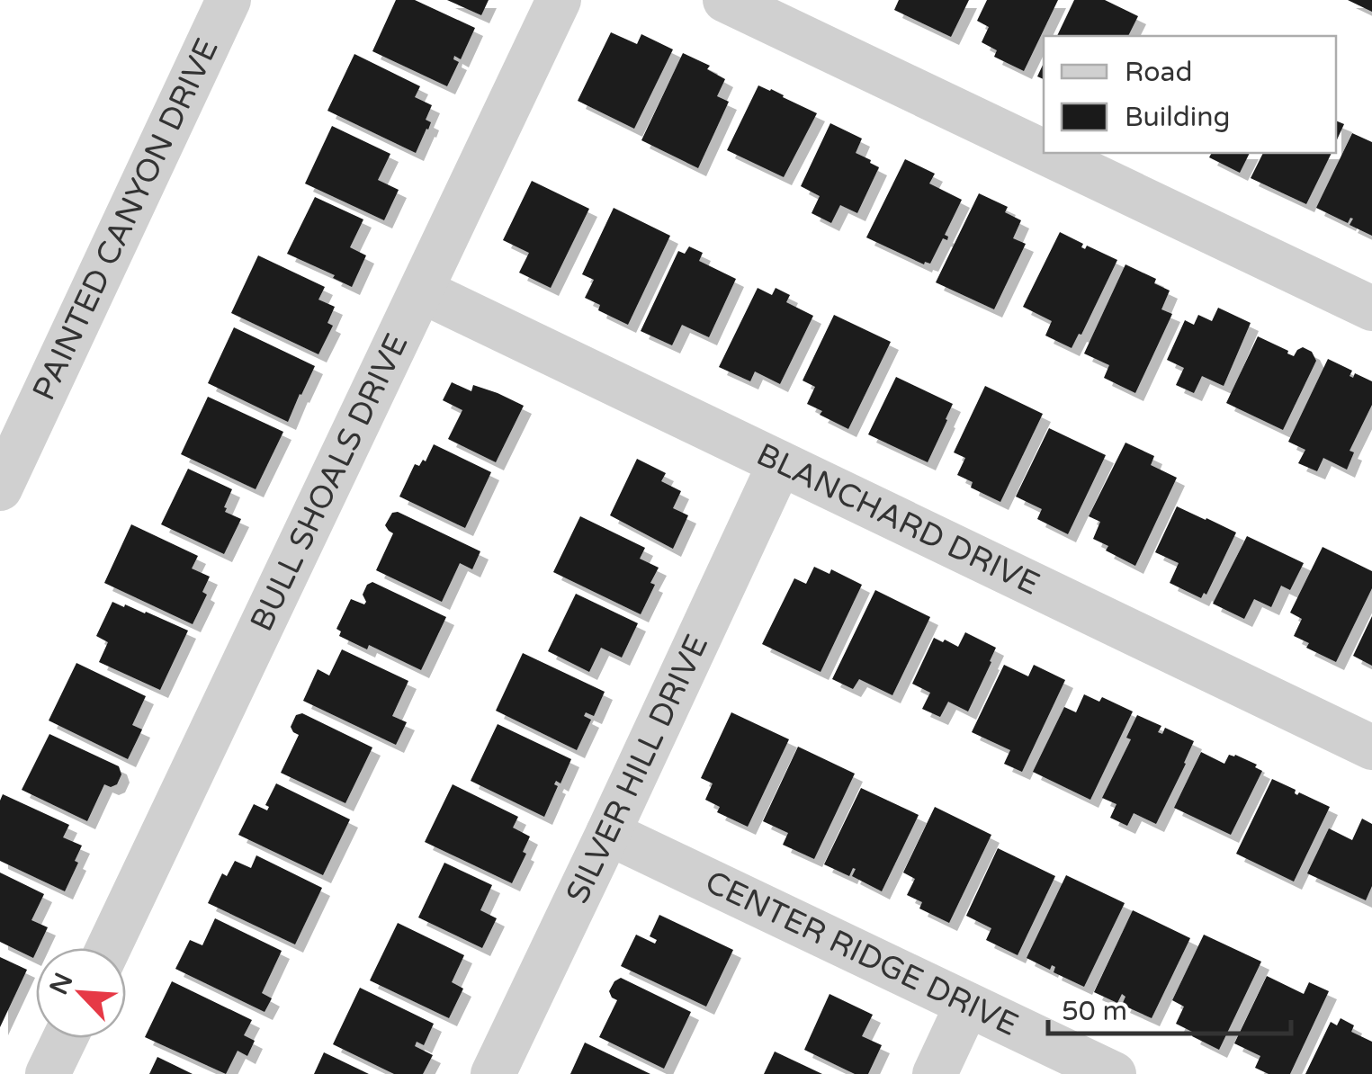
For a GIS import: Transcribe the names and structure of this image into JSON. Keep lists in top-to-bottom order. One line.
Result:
{"streets":{"street":["PAINTED CANYON DRIVE","BULL SHOALS DRIVE","BLANCHARD DRIVE","SILVER HILL DRIVE","CENTER RIDGE DRIVE"]},"crossings":[["BULL SHOALS DRIVE","BLANCHARD DRIVE"],["BLANCHARD DRIVE","SILVER HILL DRIVE"],["SILVER HILL DRIVE","CENTER RIDGE DRIVE"]],"legend":["Road","Building"],"scale_bar":"50 m","north":"top left"}
